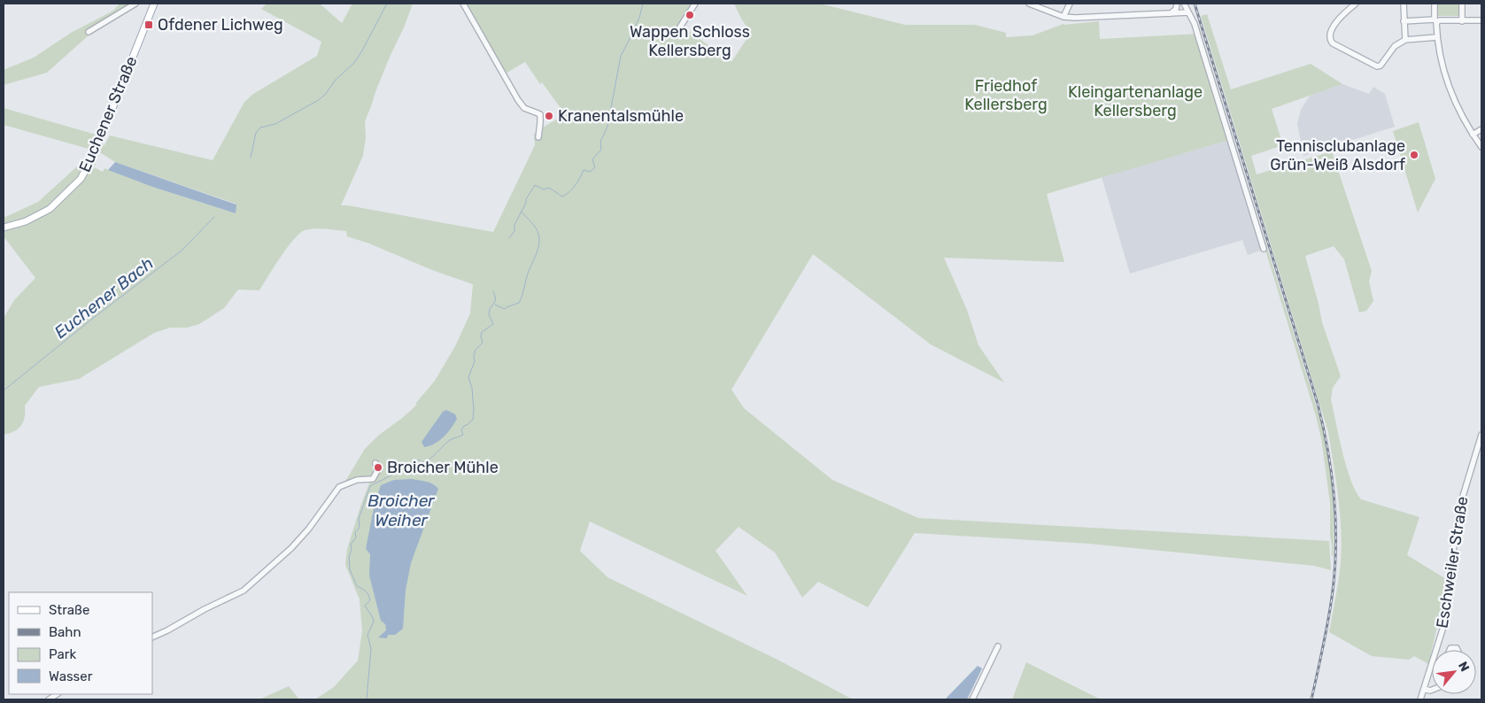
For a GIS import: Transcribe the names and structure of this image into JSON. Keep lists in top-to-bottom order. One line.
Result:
{"streets":{"main road":["Euchener Straße"],"street":["Eschweiler Straße"]},"water":["Euchener Bach","Broicher Weiher"],"parks":["Friedhof Kellersberg","Kleingartenanlage Kellersberg"],"places":{"other":["Wappen Schloss Kellersberg","Kranentalsmühle","Tennisclubanlage Grün-Weiß Alsdorf","Broicher Mühle"],"transit":["Ofdener Lichweg"]},"legend":["Straße","Bahn","Park","Wasser"],"north":"top right"}
